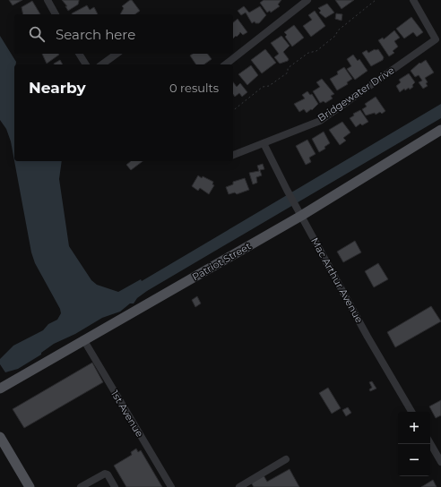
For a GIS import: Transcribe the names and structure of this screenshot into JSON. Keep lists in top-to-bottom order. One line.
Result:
{"streets":{"main road":["Patriot Street"],"street":["Bridgewater Drive","Mac Arthur Avenue","1st Avenue"]},"crossings":[["Bridgewater Drive","Mac Arthur Avenue"],["Patriot Street","Mac Arthur Avenue"],["Patriot Street","1st Avenue"]],"page":{"search":"Search here","heading":["Nearby","0 results"],"map_buttons":["+","−"]}}
